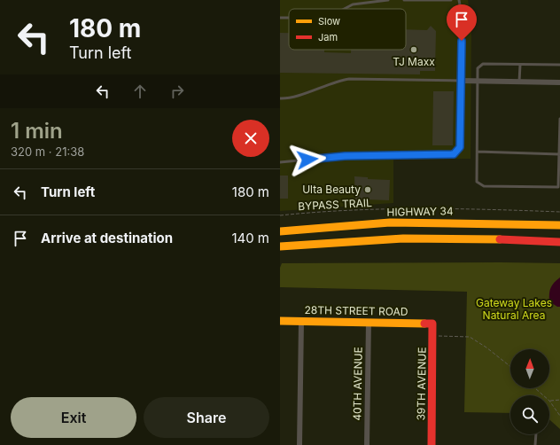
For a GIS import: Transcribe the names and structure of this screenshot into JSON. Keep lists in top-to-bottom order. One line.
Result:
{"streets":{"main road":["HIGHWAY 34","28TH STREET ROAD","39TH AVENUE"],"street":["40TH AVENUE"],"path":["BYPASS TRAIL"]},"crossings":[["28TH STREET ROAD","40TH AVENUE"],["28TH STREET ROAD","39TH AVENUE"]],"parks":["Gateway Lakes Natural Area"],"places":["TJ Maxx","Ulta Beauty"],"legend":["Slow","Jam"],"north":"top","page":{"turn":["180 m","Turn left"],"heading":["1 min","320 m · 21:38"],"list":[{"name":"Turn left","value":"180 m"},{"name":"Arrive at destination","value":"140 m"}],"buttons":["Exit","Share"]}}
